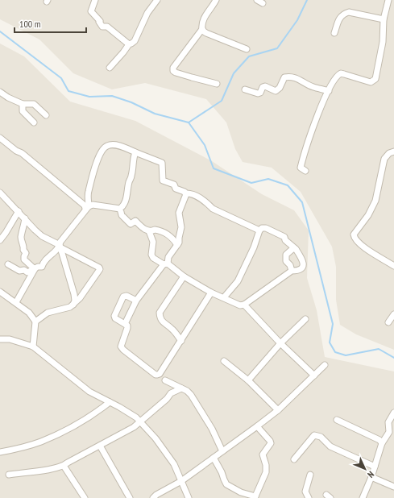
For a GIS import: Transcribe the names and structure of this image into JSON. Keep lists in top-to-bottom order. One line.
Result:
{"scale_bar":"100 m","north":"bottom right"}
